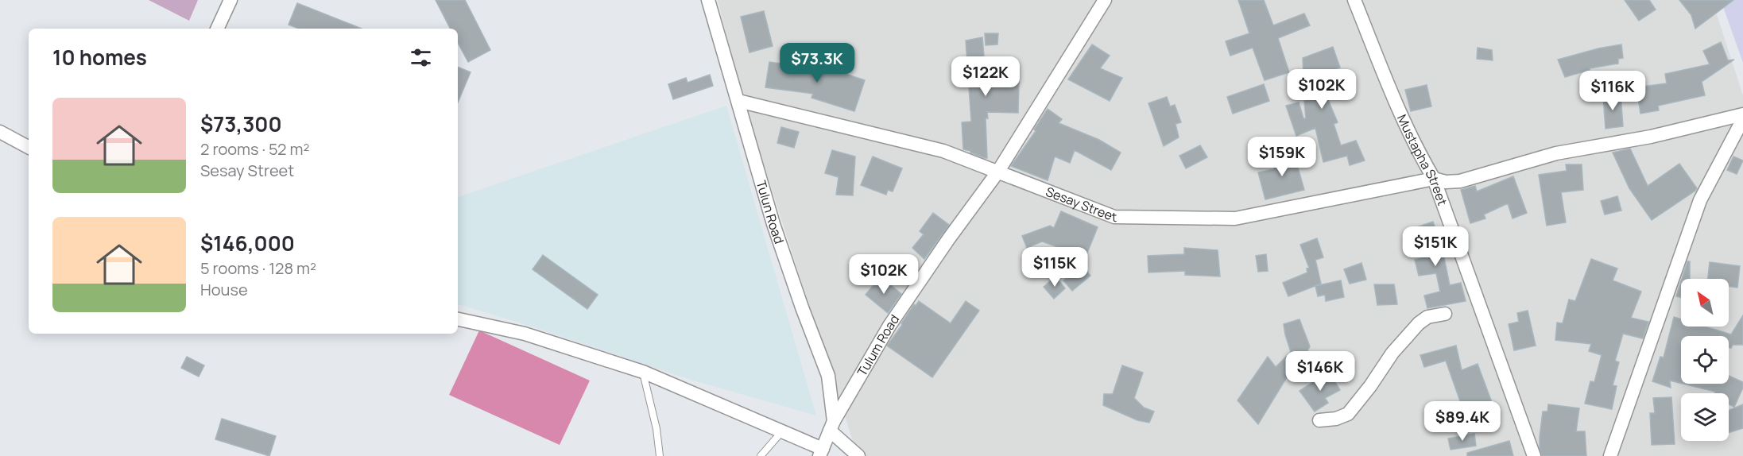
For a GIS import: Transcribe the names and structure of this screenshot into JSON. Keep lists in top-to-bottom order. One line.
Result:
{"streets":{"street":["Mustapha Street","Sesay Street","Tulun Road","Tulum Road"]},"crossings":[["Mustapha Street","Sesay Street"],["Sesay Street","Tulun Road"],["Sesay Street","Tulum Road"],["Tulun Road","Tulum Road"]],"north":"top left","page":{"heading":"10 homes","price":["$73.3K","$122K","$102K","$116K","$159K","$151K","$115K","$102K","$146K","$89.4K"],"list":[{"name":"$73,300","note":"2 rooms · 52 m² · Sesay Street"},{"name":"$146,000","note":"5 rooms · 128 m² · House"}]}}
